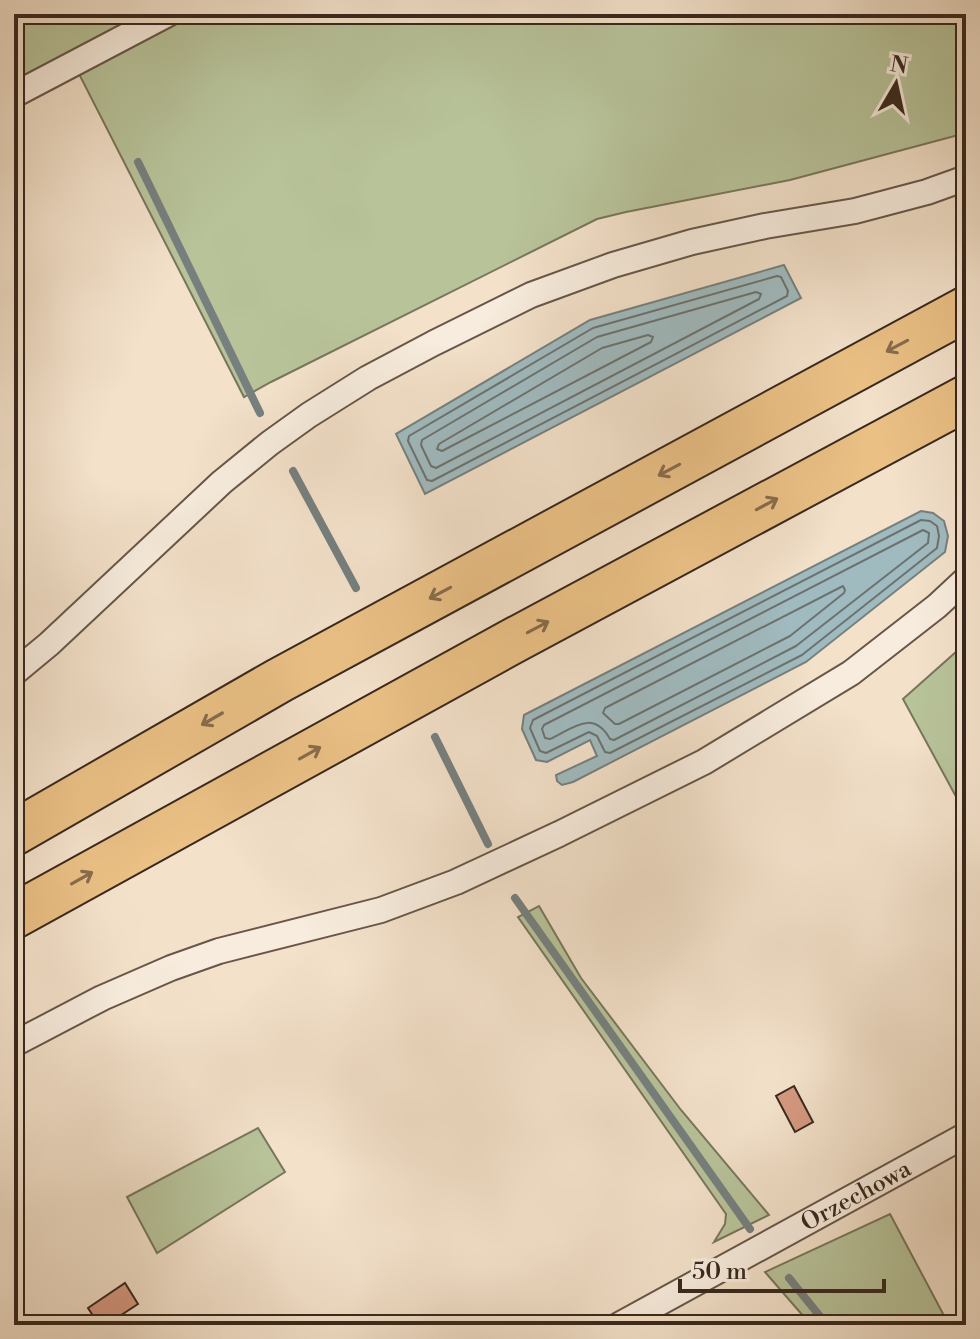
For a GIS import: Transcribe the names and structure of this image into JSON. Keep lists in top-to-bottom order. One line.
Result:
{"streets":{"street":["Orzechowa"]},"scale_bar":"50 m","north":"top"}
